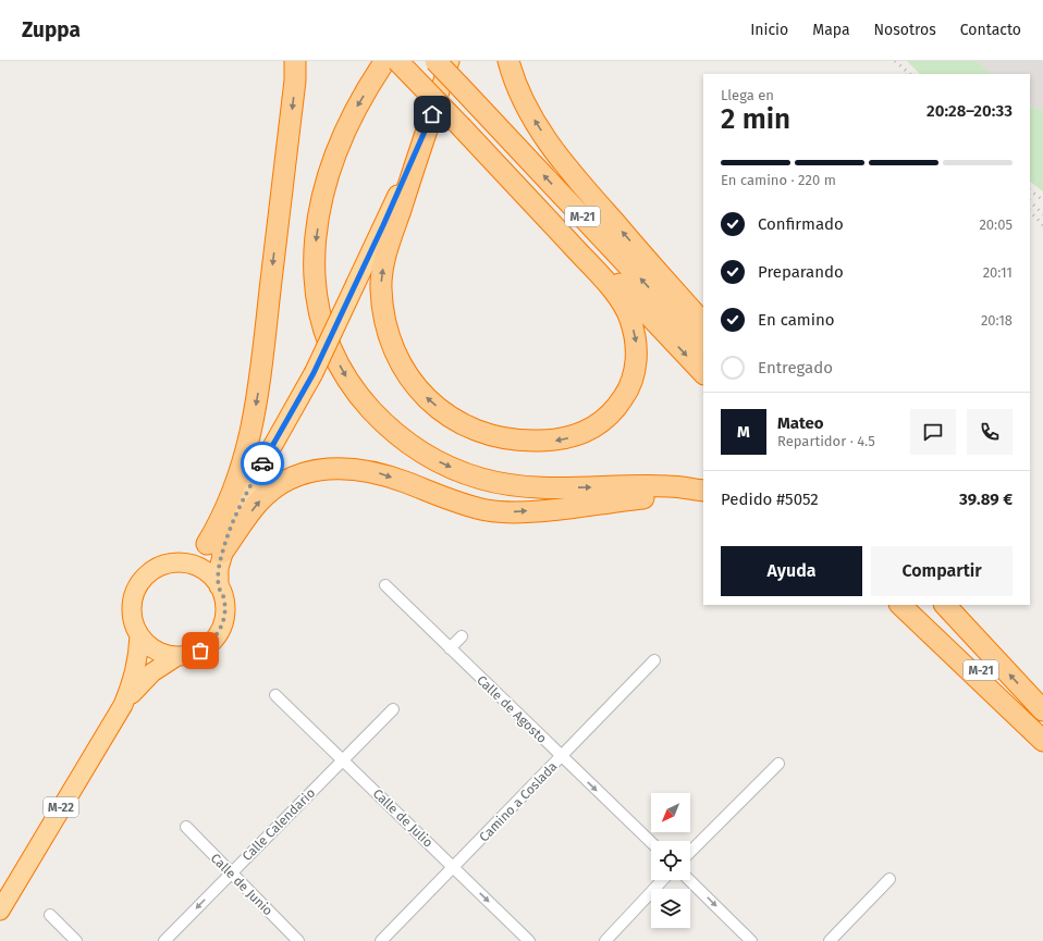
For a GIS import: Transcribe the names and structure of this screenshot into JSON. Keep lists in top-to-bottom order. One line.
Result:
{"streets":{"highway":["M-21","M-22"],"street":["Calle de Agosto","Camino a Coslada","Calle de Julio","Calle Calendario","Calle de Junio"]},"crossings":[["Calle de Agosto","Camino a Coslada"],["Camino a Coslada","Calle de Julio"],["Calle de Julio","Calle Calendario"],["Calle Calendario","Calle de Junio"]],"north":"bottom left","page":{"header":"Zuppa","nav":["Inicio","Mapa","Nosotros","Contacto"],"heading":["2 min","Llega en","20:28–20:33"],"panel":["Mateo","Repartidor · 4.5","Pedido #5052","39.89 €"],"bar":"En camino · 220 m","list":[["Confirmado","20:05"],["Preparando","20:11"],["En camino","20:18"],"Entregado"],"round":"M","buttons":["Ayuda","Compartir"]}}
